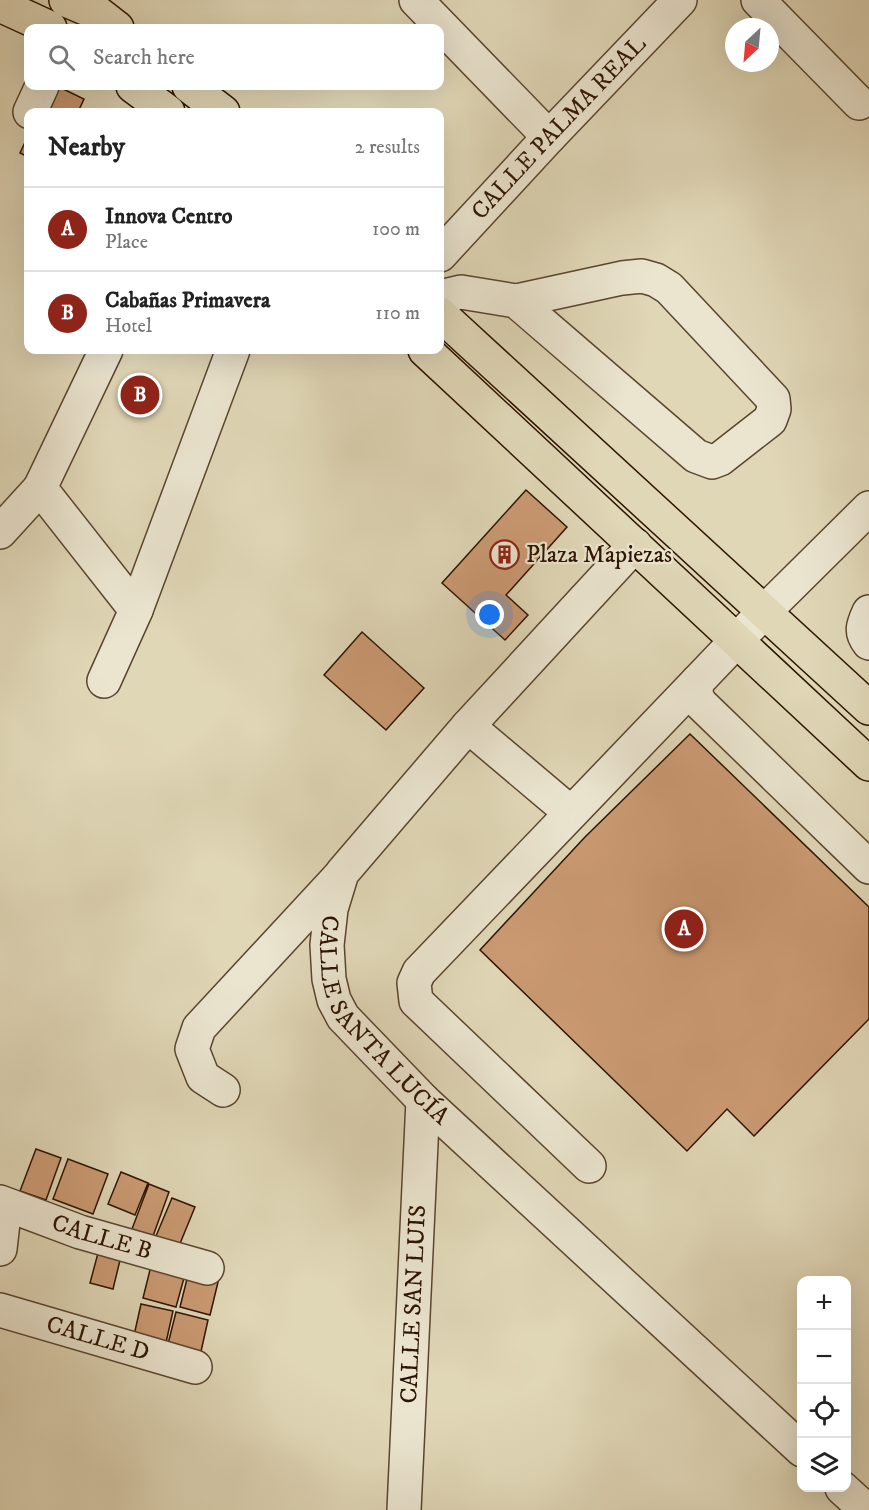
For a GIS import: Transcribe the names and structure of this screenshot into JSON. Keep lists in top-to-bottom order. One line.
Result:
{"streets":{"street":["CALLE PALMA REAL","CALLE SANTA LUCÍA","CALLE B","CALLE SAN LUIS","CALLE D"]},"crossings":[["CALLE SANTA LUCÍA","CALLE SAN LUIS"]],"places":{"building":["Plaza Mapiezas"]},"north":"bottom left","page":{"search":"Search here","heading":["Nearby","2 results"],"list":[{"mark":"A","name":"Innova Centro","note":"Place","value":"100 m"},{"mark":"B","name":"Cabañas Primavera","note":"Hotel","value":"110 m"}],"pins":["B","A"],"map_buttons":["+","−"]}}
